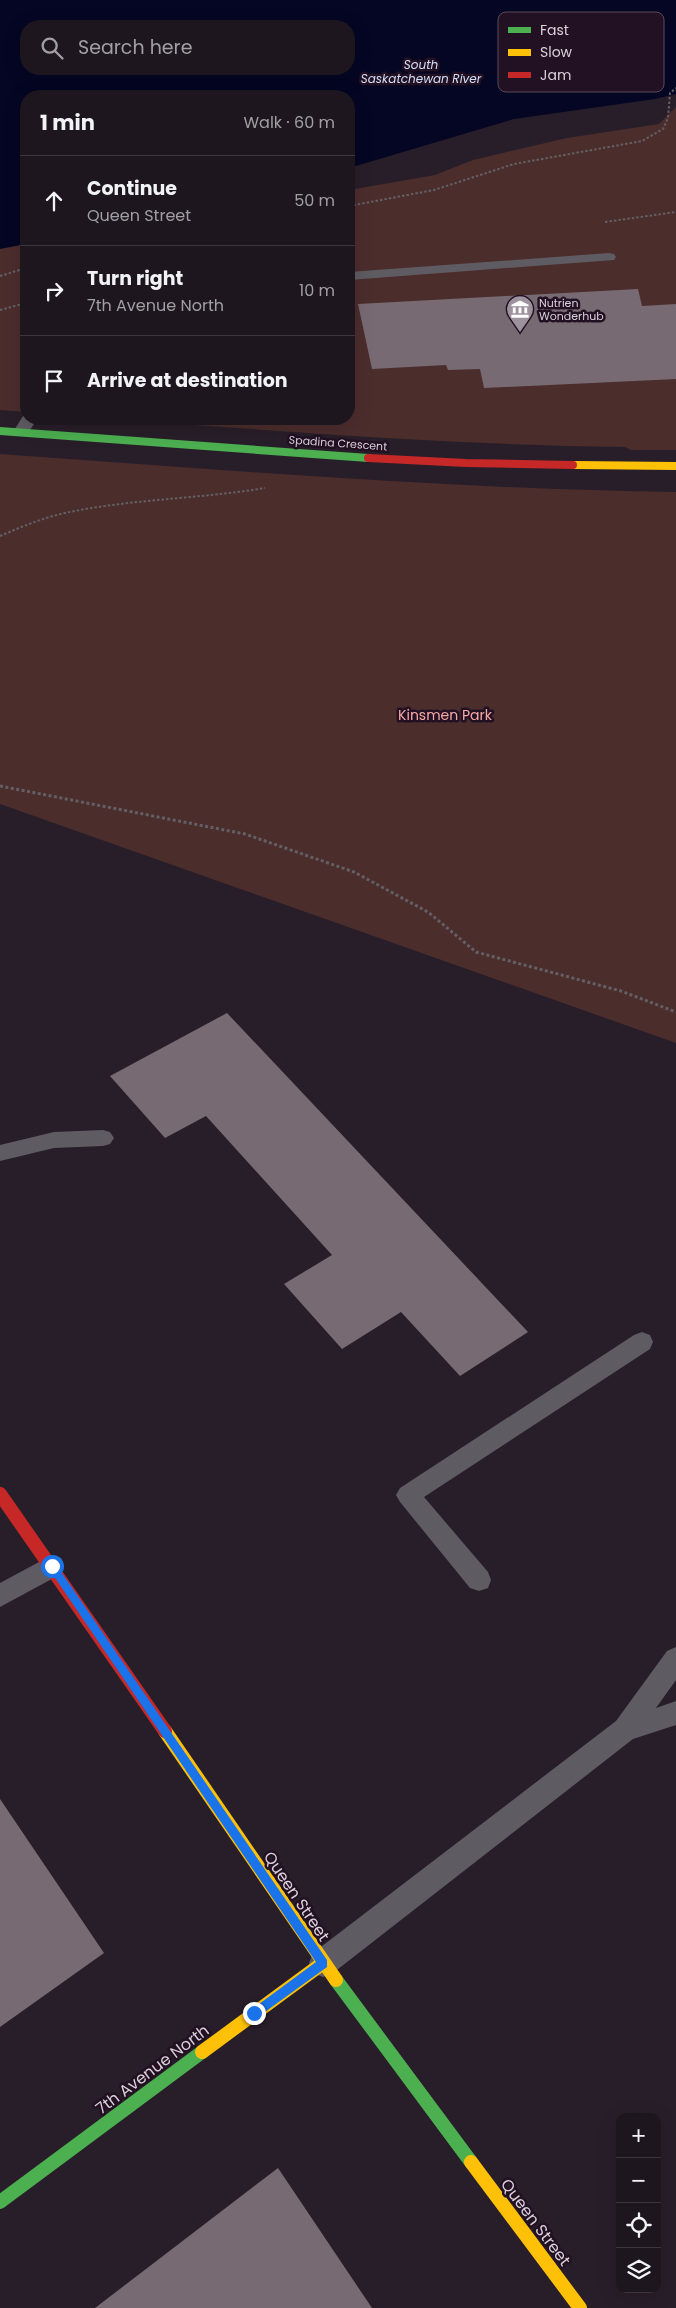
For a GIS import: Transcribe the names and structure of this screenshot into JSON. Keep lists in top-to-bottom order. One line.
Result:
{"streets":{"street":["Spadina Crescent","Queen Street","7th Avenue North"]},"crossings":[["Queen Street","7th Avenue North"]],"water":["South Saskatchewan River"],"parks":["Kinsmen Park"],"places":{"museum":["Nutrien Wonderhub"]},"legend":["Fast","Slow","Jam"],"page":{"search":"Search here","heading":["1 min","Walk · 60 m"],"list":[["Continue","Queen Street","50 m"],["Turn right","7th Avenue North","10 m"],"Arrive at destination"],"map_buttons":["+","−"]}}
